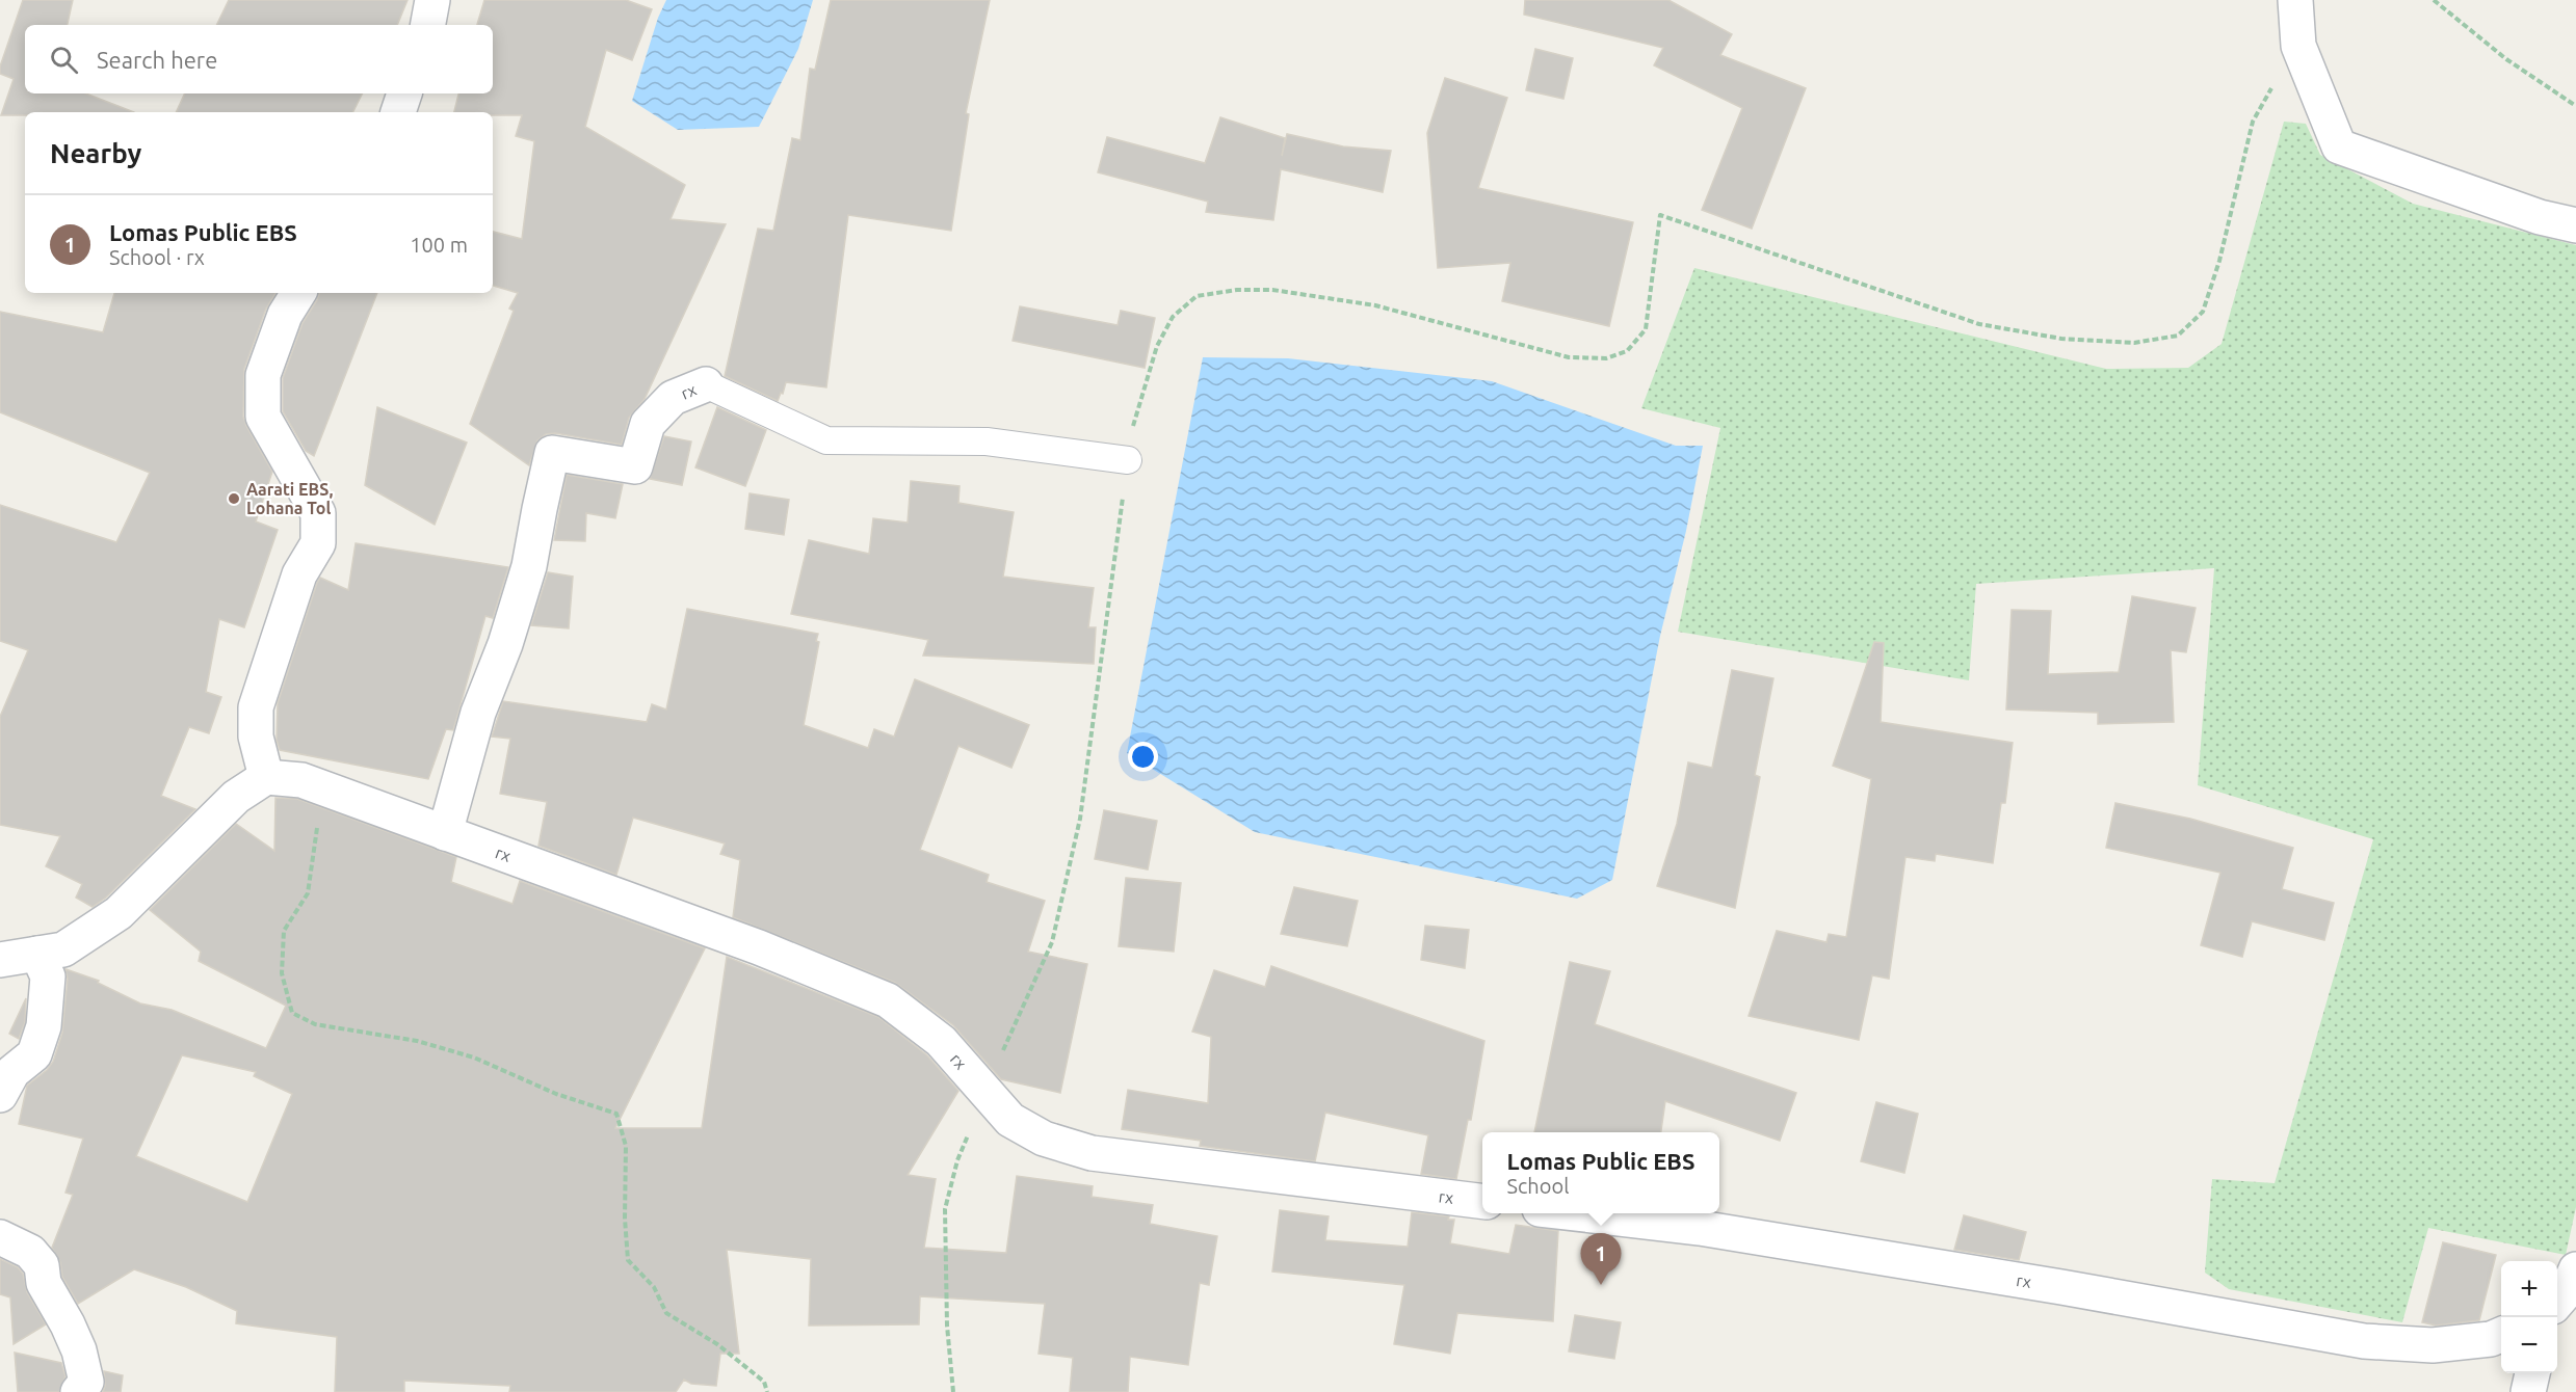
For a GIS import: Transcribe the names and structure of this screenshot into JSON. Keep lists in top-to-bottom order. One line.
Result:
{"streets":{"street":["rx"]},"places":["Aarati EBS, Lohana Tol"],"page":{"search":"Search here","heading":"Nearby","list":[{"mark":"1","name":"Lomas Public EBS","note":"School · rx","value":"100 m"}],"popup":["Lomas Public EBS","School"],"pins":"1","map_buttons":["+","−"]}}
